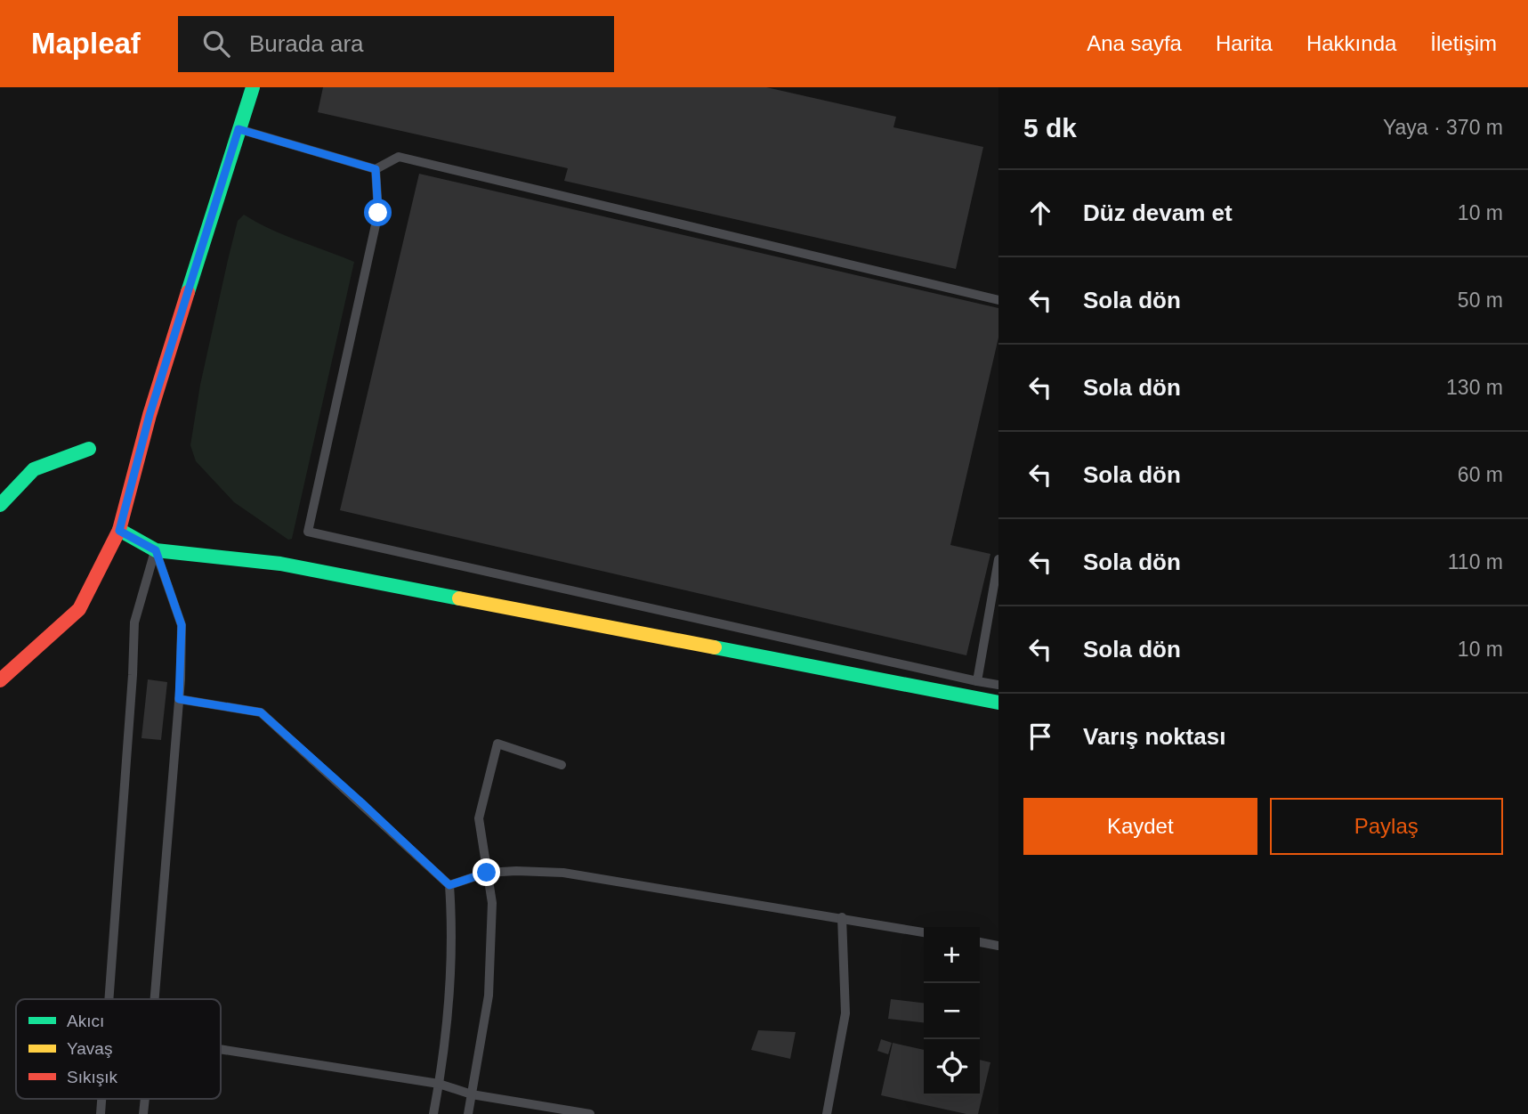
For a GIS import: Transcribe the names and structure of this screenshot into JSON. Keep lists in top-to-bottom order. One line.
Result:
{"legend":["Akıcı","Yavaş","Sıkışık"],"page":{"header":"Mapleaf","search":"Burada ara","nav":["Ana sayfa","Harita","Hakkında","İletişim"],"heading":["5 dk","Yaya · 370 m"],"list":[["Düz devam et","10 m"],["Sola dön","50 m"],["Sola dön","130 m"],["Sola dön","60 m"],["Sola dön","110 m"],["Sola dön","10 m"],"Varış noktası"],"buttons":["Kaydet","Paylaş"],"map_buttons":["+","−"]}}
